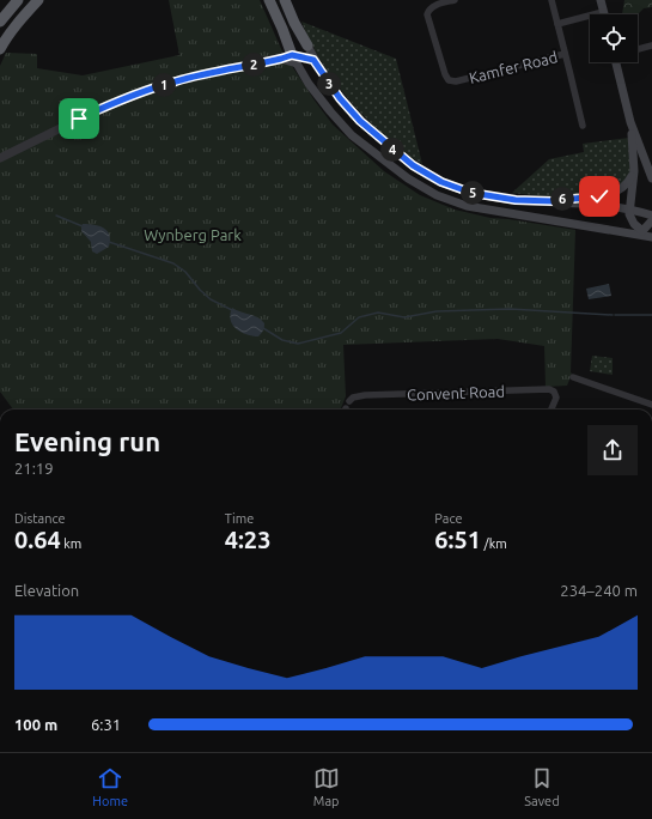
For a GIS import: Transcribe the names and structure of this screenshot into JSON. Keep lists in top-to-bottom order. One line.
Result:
{"streets":{"street":["Kamfer Road","Convent Road"]},"parks":["Wynberg Park"],"page":{"pins":["2","3","1","4","5","6"],"heading":["Evening run","21:19"],"stats":[["Distance","0.64 km"],["Time","4:23"],["Pace","6:51 /km"]],"chart":["Elevation","234–240 m"],"list":[{"name":"100 m","note":"6:31"}],"tabs":["Home","Map","Saved"]}}
